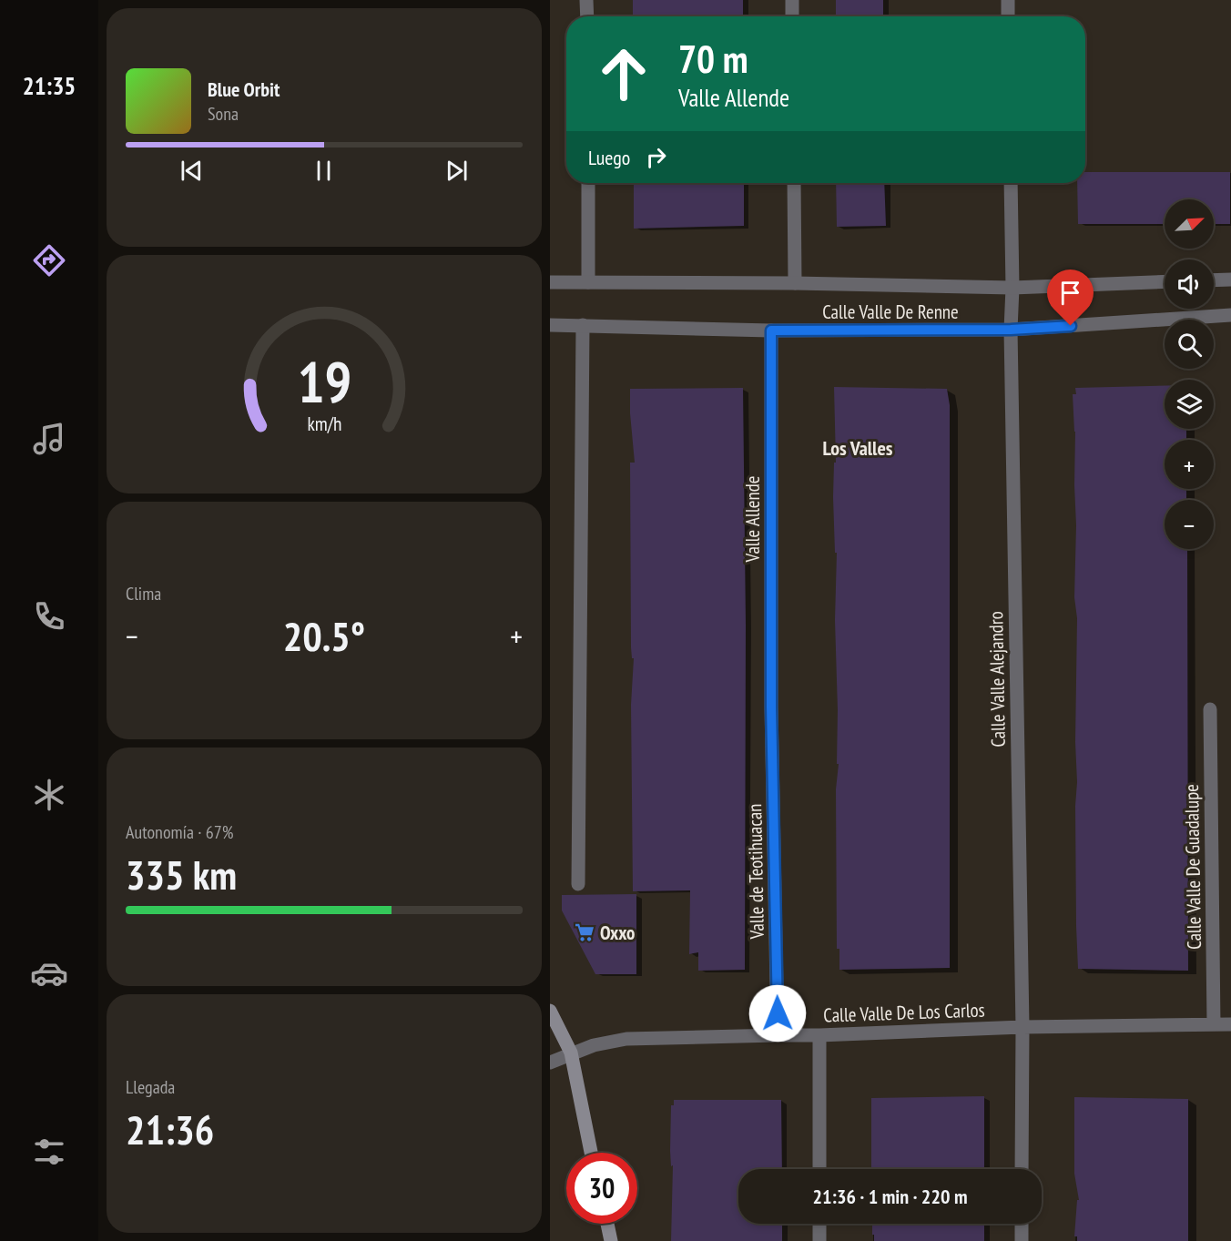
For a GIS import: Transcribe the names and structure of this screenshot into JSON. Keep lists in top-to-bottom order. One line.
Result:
{"streets":{"street":["Calle Valle De Renne","Valle Allende","Calle Valle Alejandro","Calle Valle De Guadalupe","Valle de Teotihuacan","Calle Valle De Los Carlos"]},"crossings":[["Calle Valle De Renne","Valle Allende"],["Calle Valle De Renne","Calle Valle Alejandro"],["Valle Allende","Valle de Teotihuacan"],["Calle Valle Alejandro","Calle Valle De Los Carlos"],["Calle Valle De Guadalupe","Calle Valle De Los Carlos"],["Valle de Teotihuacan","Calle Valle De Los Carlos"]],"districts":["Los Valles"],"places":{"supermarket":["Oxxo"]},"north":"top right","page":{"tabs":"21:35","turn":["70 m","Valle Allende"],"song":["Blue Orbit","Sona"],"then":"Luego","map_buttons":["+","−"],"tile":["Clima",["Autonomía · 67%","335 km"],["Llegada","21:36"]],"heat":["−","20.5°","+"],"limit":"30","trip":"21:36 · 1 min · 220 m","gauge":["19","km/h"]}}
